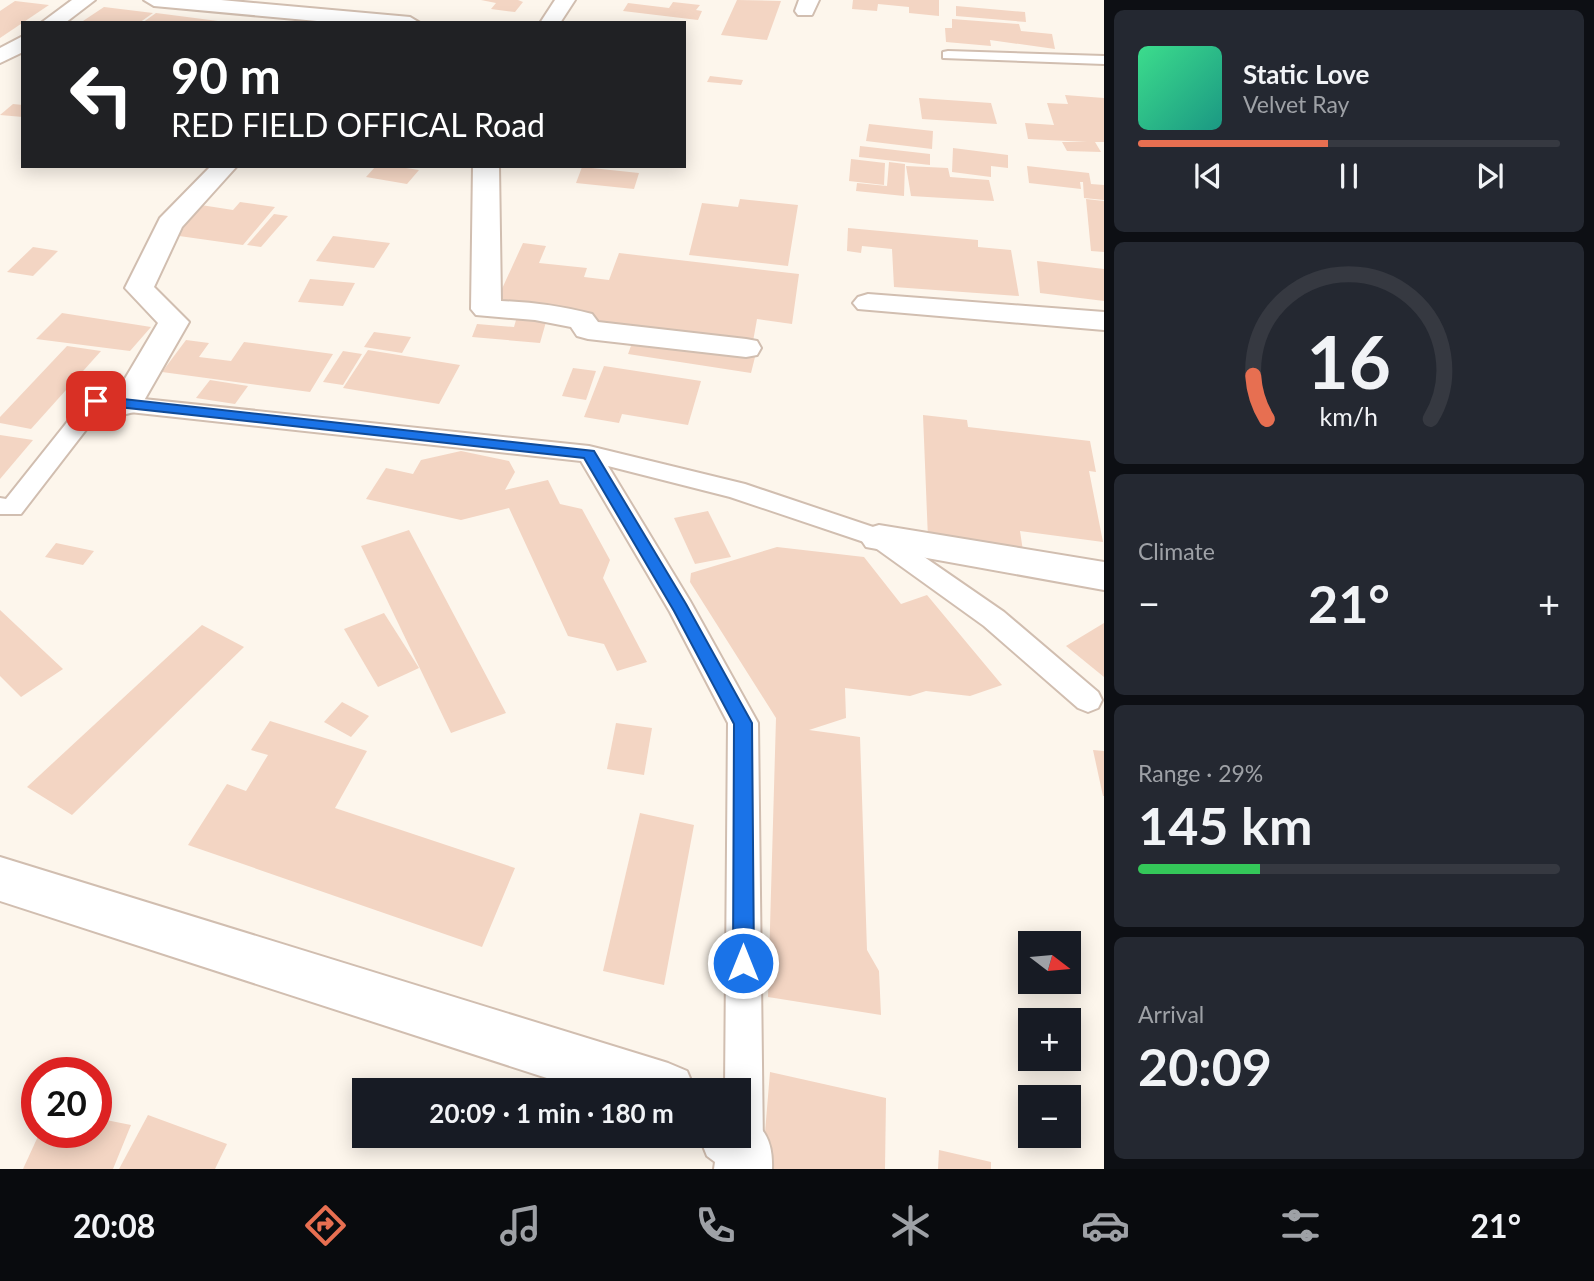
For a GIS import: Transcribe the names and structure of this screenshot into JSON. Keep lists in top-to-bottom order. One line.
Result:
{"north":"right","page":{"turn":["90 m","RED FIELD OFFICAL Road"],"song":["Static Love","Velvet Ray"],"tile":["Climate",["Range · 29%","145 km"],["Arrival","20:09"]],"heat":["−","21°","+"],"map_buttons":["+","−"],"limit":"20","trip":"20:09 · 1 min · 180 m","tabs":["20:08","21°"],"gauge":["16","km/h"]}}
